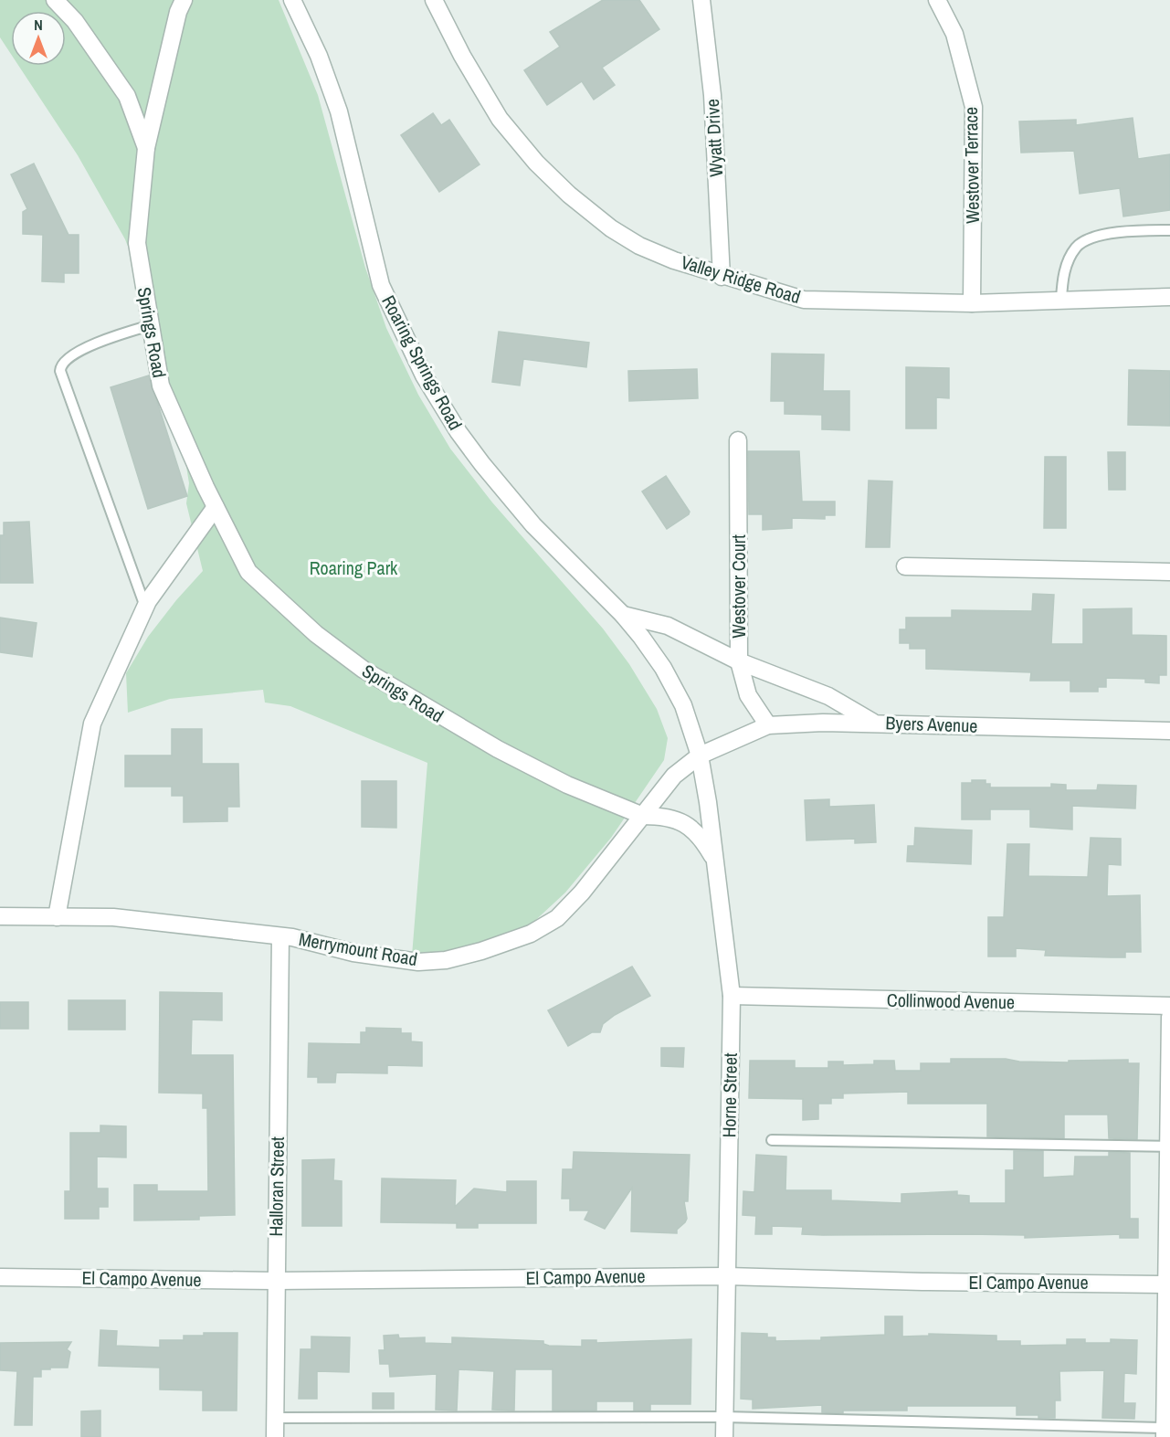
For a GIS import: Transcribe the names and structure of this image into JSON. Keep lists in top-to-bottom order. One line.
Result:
{"streets":{"street":["Wyatt Drive","Westover Terrace","Valley Ridge Road","Springs Road","Roaring Springs Road","Westover Court","Byers Avenue","Merrymount Road","Collinwood Avenue","Horne Street","Halloran Street","El Campo Avenue"]},"crossings":[["Wyatt Drive","Valley Ridge Road"],["Westover Terrace","Valley Ridge Road"],["Springs Road","Merrymount Road"],["Springs Road","Horne Street"],["Roaring Springs Road","Byers Avenue"],["Roaring Springs Road","Merrymount Road"],["Roaring Springs Road","Horne Street"],["Westover Court","Byers Avenue"],["Byers Avenue","Merrymount Road"],["Byers Avenue","Horne Street"],["Merrymount Road","Horne Street"],["Merrymount Road","Halloran Street"],["Collinwood Avenue","Horne Street"],["Horne Street","El Campo Avenue"],["Halloran Street","El Campo Avenue"]],"parks":["Roaring Park"],"north":"top"}
